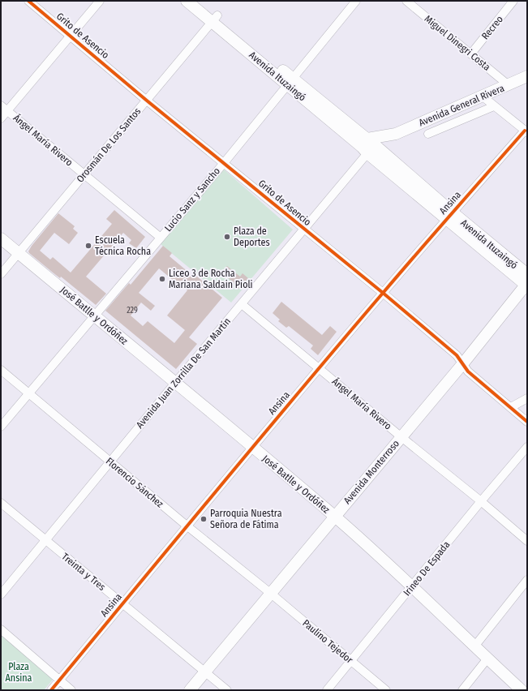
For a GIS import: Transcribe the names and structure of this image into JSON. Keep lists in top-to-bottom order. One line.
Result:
{"streets":{"street":["Recreo","Grito de Asencio","Miguel Dinegri Costa","Avenida Ituzaingó","Avenida General Rivera","Ángel María Rivero","Orosmán De Los Santos","Lucio Sanz y Sancho","Ansina","José Batlle y Ordóñez","Avenida Juan Zorrilla De San Martín","Avenida Monterroso","Florencio Sánchez","Irineo De Espada","Treinta y Tres","Paulino Tejedor"]},"crossings":[["Recreo","Miguel Dinegri Costa"],["Grito de Asencio","Orosmán De Los Santos"],["Grito de Asencio","Lucio Sanz y Sancho"],["Grito de Asencio","Ansina"],["Grito de Asencio","Avenida Juan Zorrilla De San Martín"],["Grito de Asencio","Avenida Monterroso"],["Miguel Dinegri Costa","Avenida General Rivera"],["Avenida Ituzaingó","Avenida General Rivera"],["Avenida Ituzaingó","Orosmán De Los Santos"],["Avenida Ituzaingó","Lucio Sanz y Sancho"],["Avenida Ituzaingó","Ansina"],["Avenida Ituzaingó","Avenida Juan Zorrilla De San Martín"],["Avenida Ituzaingó","Avenida Monterroso"],["Avenida General Rivera","Avenida Juan Zorrilla De San Martín"],["Ángel María Rivero","Orosmán De Los Santos"],["Ángel María Rivero","Lucio Sanz y Sancho"],["Ángel María Rivero","Ansina"],["Ángel María Rivero","Avenida Juan Zorrilla De San Martín"],["Ángel María Rivero","Avenida Monterroso"],["Ángel María Rivero","Irineo De Espada"],["Orosmán De Los Santos","José Batlle y Ordóñez"],["Lucio Sanz y Sancho","José Batlle y Ordóñez"],["Lucio Sanz y Sancho","Florencio Sánchez"],["Ansina","José Batlle y Ordóñez"],["Ansina","Florencio Sánchez"],["Ansina","Treinta y Tres"],["José Batlle y Ordóñez","Avenida Juan Zorrilla De San Martín"],["José Batlle y Ordóñez","Avenida Monterroso"],["José Batlle y Ordóñez","Irineo De Espada"],["Avenida Juan Zorrilla De San Martín","Florencio Sánchez"],["Avenida Juan Zorrilla De San Martín","Treinta y Tres"],["Avenida Monterroso","Florencio Sánchez"],["Avenida Monterroso","Treinta y Tres"],["Avenida Monterroso","Paulino Tejedor"],["Florencio Sánchez","Paulino Tejedor"],["Irineo De Espada","Paulino Tejedor"]],"parks":["Plaza Ansina"],"places":["Plaza de Deportes","Escuela Técnica Rocha","Liceo 3 de Rocha Mariana Saldain Pioli","Parroquia Nuestra Señora de Fátima"],"house_numbers":["229"]}
